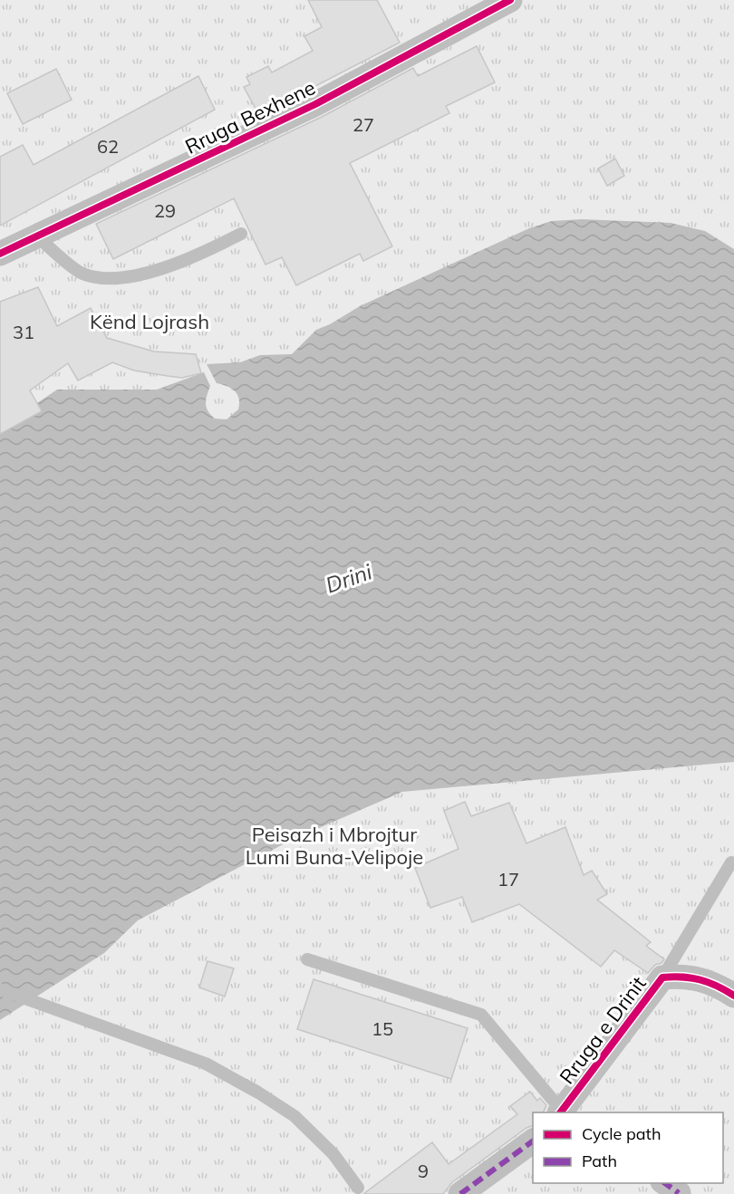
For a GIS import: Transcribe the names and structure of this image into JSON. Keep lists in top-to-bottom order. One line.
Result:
{"streets":{"street":["Rruga Bexhene","Rruga e Drinit"]},"water":["Drini"],"parks":["Kënd Lojrash","Peisazh i Mbrojtur Lumi Buna-Velipoje"],"house_numbers":["27","62","29","31","17","15","9"],"legend":["Cycle path","Path"]}
